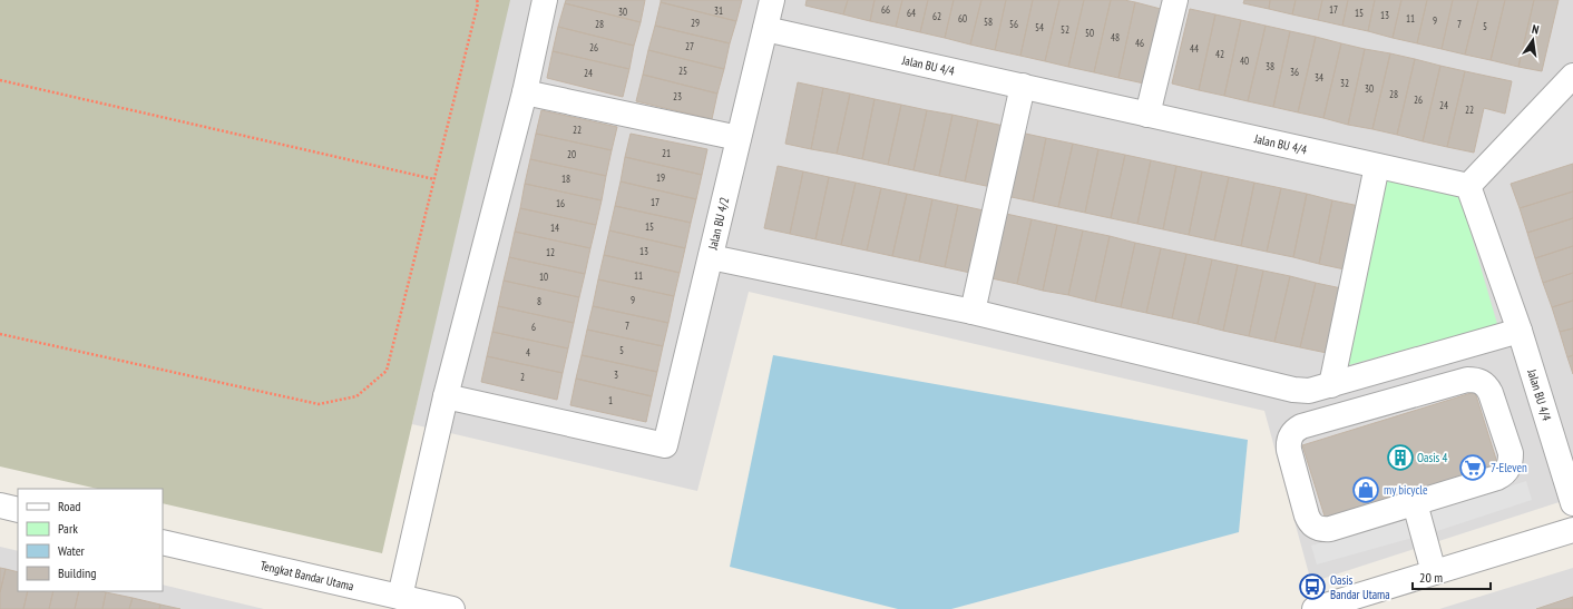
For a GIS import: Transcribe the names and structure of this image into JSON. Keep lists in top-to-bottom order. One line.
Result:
{"streets":{"street":["Jalan BU 4/4","Jalan BU 4/2","Tengkat Bandar Utama"]},"crossings":[["Jalan BU 4/4","Jalan BU 4/2"]],"places":{"building":["Oasis 4"],"supermarket":["7-Eleven"],"shop":["my bicycle"],"bus stop":["Oasis Bandar Utama"]},"house_numbers":["66","17","31","30","64","15","13","62","60","11","9","58","29","28","56","7","5","54","52","50","48","46","27","26","44","42","40","38","25","36","24","34","32","30","28","23","26","24","22","22","21","20","19","18","17","16","15","14","13","12","11","10","9","8","7","6","5","4","3","2","1"],"legend":["Road","Park","Water","Building"],"scale_bar":"20 m","north":"top"}
